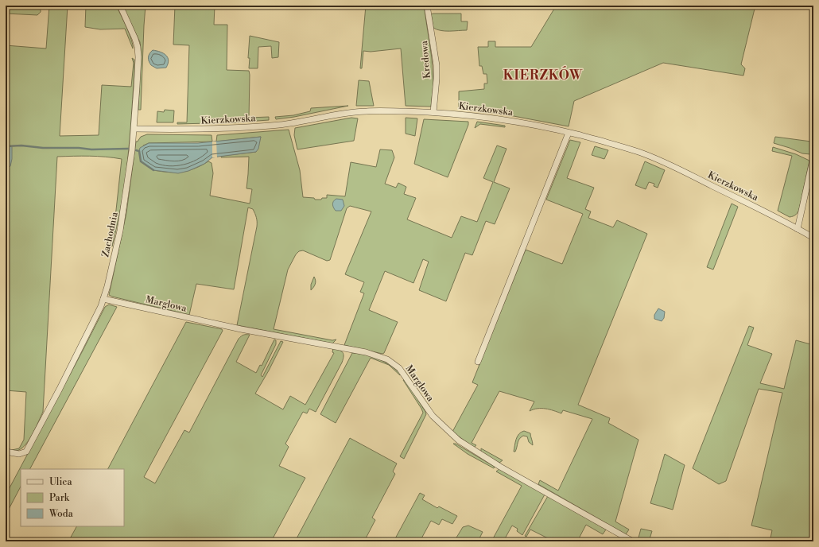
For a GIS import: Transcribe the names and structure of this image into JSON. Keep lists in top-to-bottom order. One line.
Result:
{"streets":{"street":["Kredowa","Kierzkowska","Zachodnia","Marglowa"]},"crossings":[["Kredowa","Kierzkowska"],["Kierzkowska","Zachodnia"],["Zachodnia","Marglowa"]],"districts":["KIERZKÓW"],"legend":["Ulica","Park","Woda"]}
